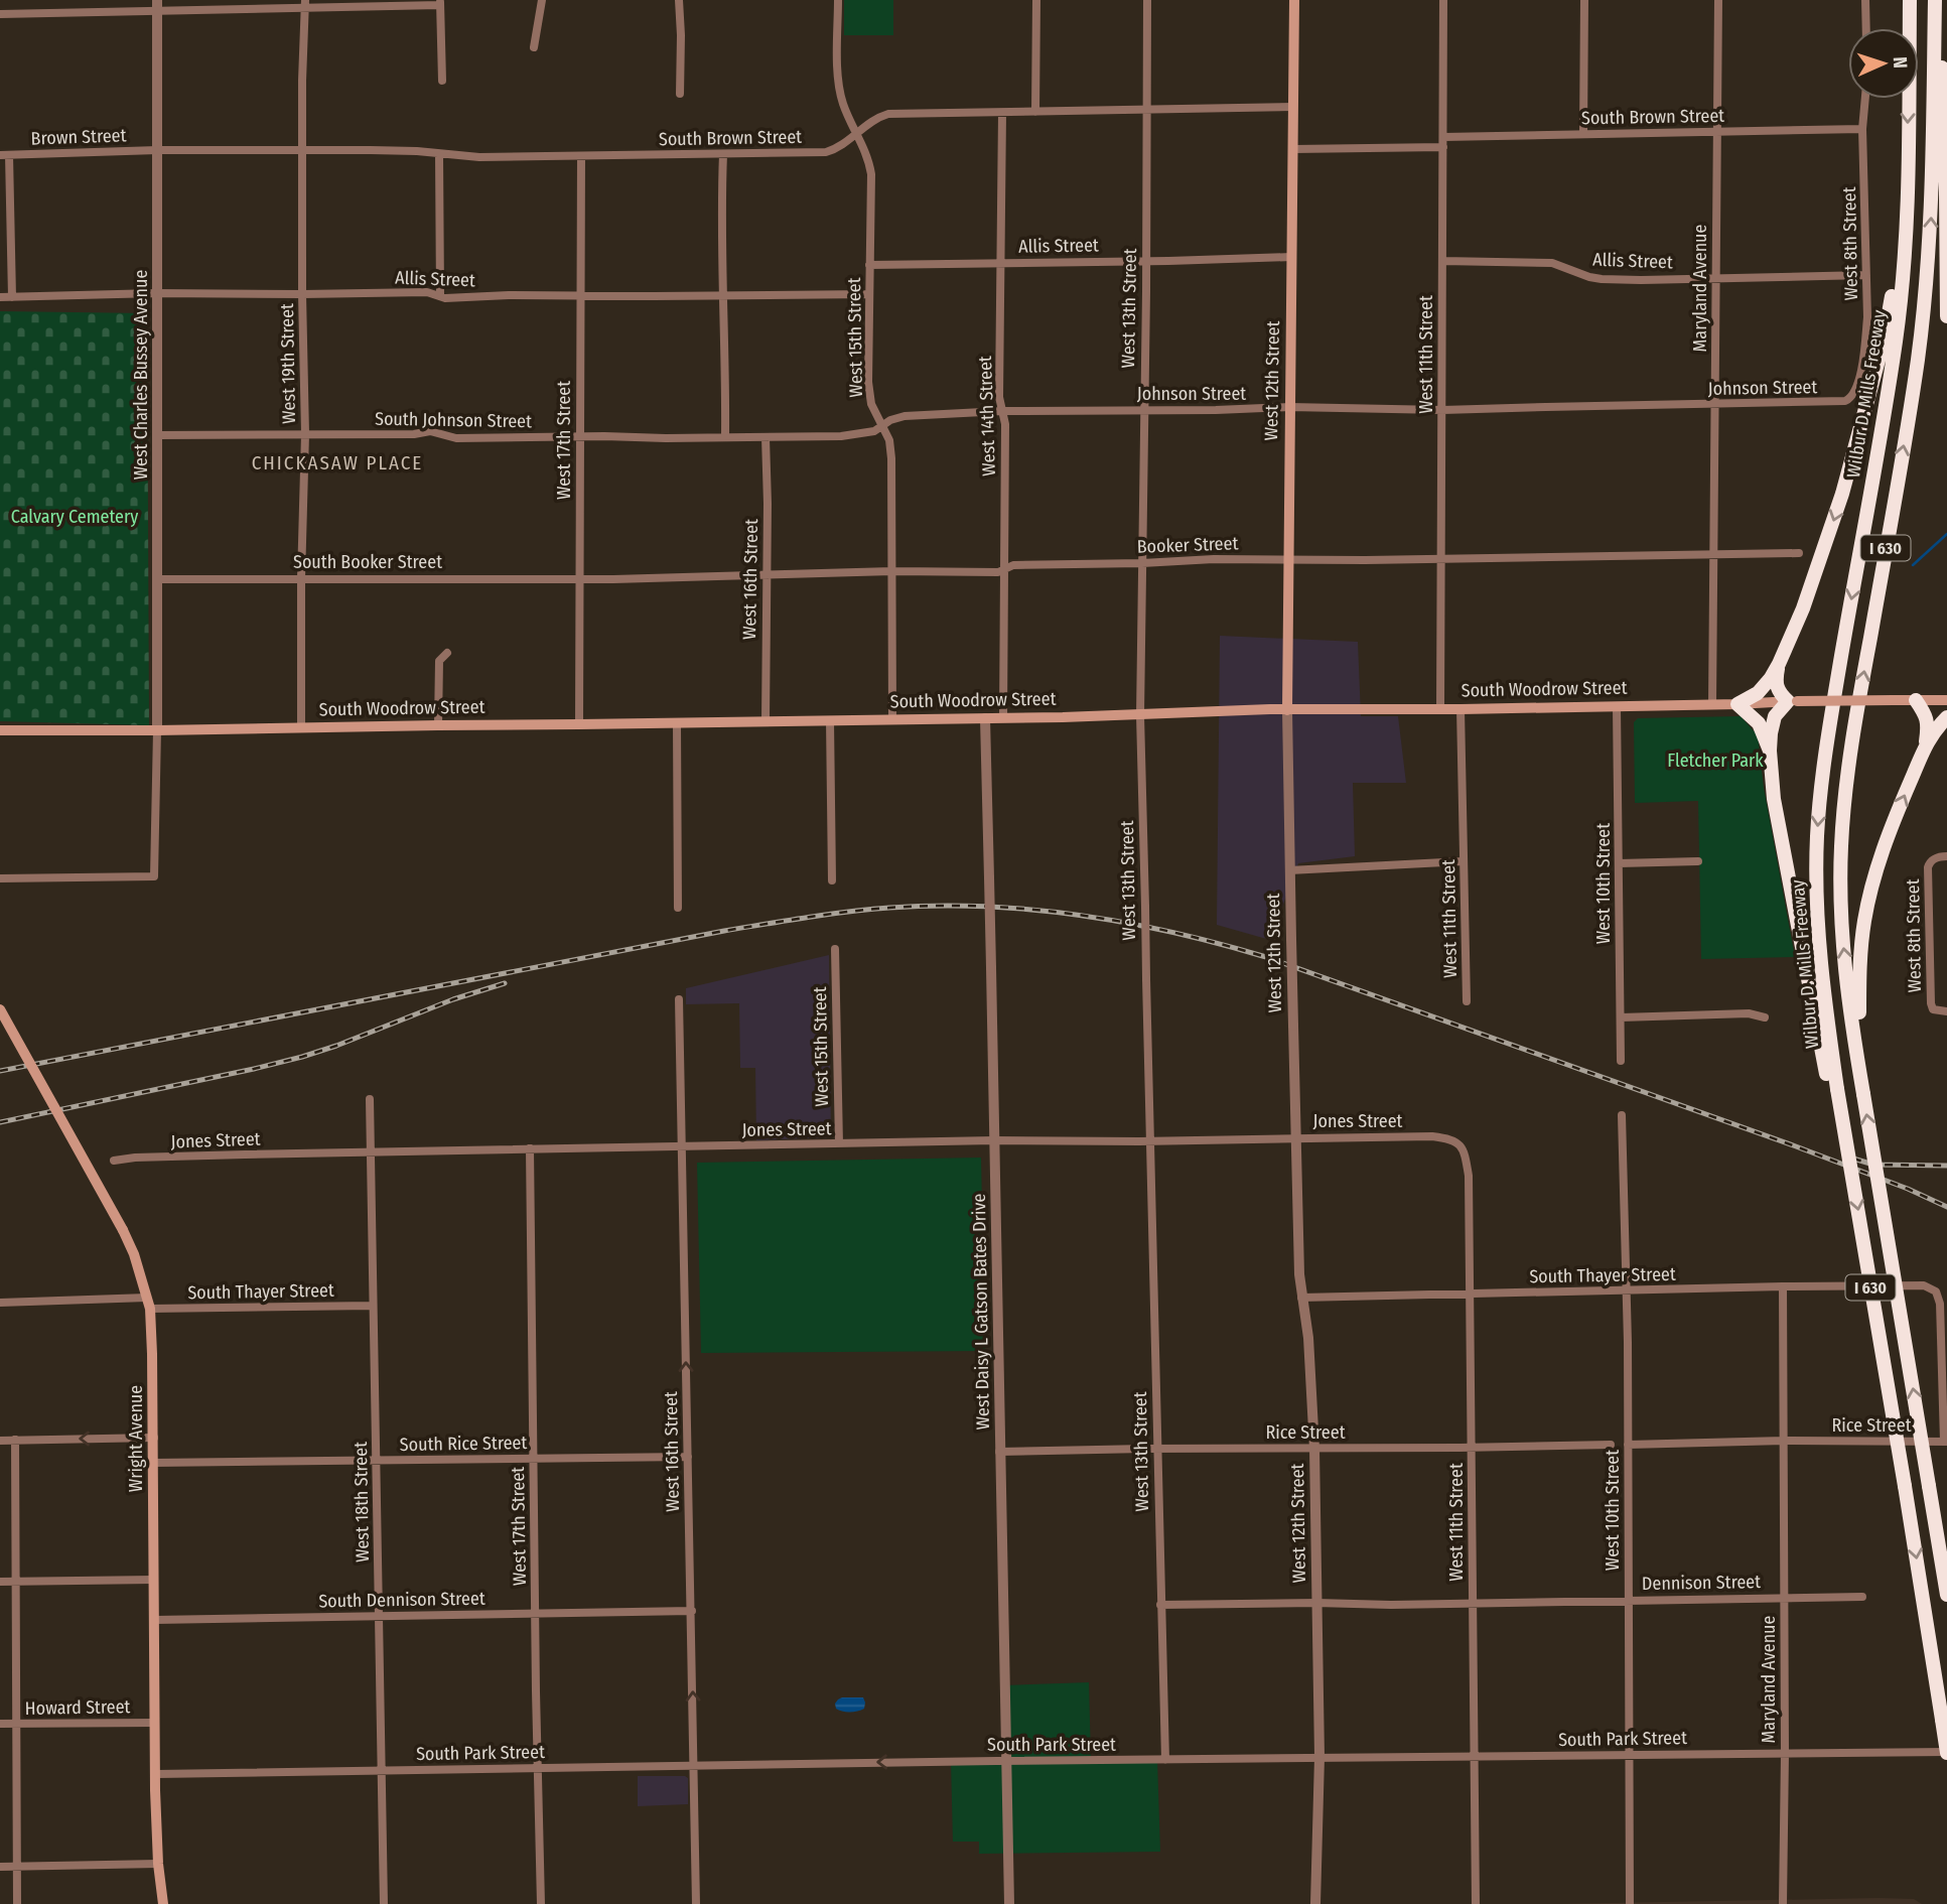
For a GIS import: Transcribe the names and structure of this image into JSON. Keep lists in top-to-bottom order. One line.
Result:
{"streets":{"highway":["Wilbur D. Mills Freeway","I 630"],"main road":["West 12th Street","South Woodrow Street","Wright Avenue"],"street":["South Brown Street","Brown Street","West 8th Street","Allis Street","Maryland Avenue","West 13th Street","West 15th Street","West 11th Street","West 19th Street","West Charles Bussey Avenue","Johnson Street","West 14th Street","South Johnson Street","West 17th Street","Booker Street","South Booker Street","West 16th Street","West 10th Street","Jones Street","South Thayer Street","West Daisy L Gatson Bates Drive","Rice Street","South Rice Street","West 18th Street","Dennison Street","South Dennison Street","Howard Street","South Park Street"]},"crossings":[["South Brown Street","Brown Street"],["South Brown Street","West 8th Street"],["South Brown Street","Maryland Avenue"],["South Brown Street","West 13th Street"],["South Brown Street","West 15th Street"],["South Brown Street","West 11th Street"],["South Brown Street","West 19th Street"],["South Brown Street","West Charles Bussey Avenue"],["South Brown Street","West 12th Street"],["South Brown Street","West 14th Street"],["South Brown Street","West 17th Street"],["Brown Street","West Charles Bussey Avenue"],["West 8th Street","Allis Street"],["West 8th Street","Johnson Street"],["Allis Street","Maryland Avenue"],["Allis Street","West 13th Street"],["Allis Street","West 15th Street"],["Allis Street","West 11th Street"],["Allis Street","West 19th Street"],["Allis Street","West Charles Bussey Avenue"],["Allis Street","West 12th Street"],["Allis Street","West 14th Street"],["Allis Street","West 17th Street"],["Maryland Avenue","Johnson Street"],["Maryland Avenue","Booker Street"],["Maryland Avenue","South Woodrow Street"],["Maryland Avenue","South Thayer Street"],["Maryland Avenue","Rice Street"],["Maryland Avenue","Dennison Street"],["Maryland Avenue","South Park Street"],["West 13th Street","Johnson Street"],["West 13th Street","Booker Street"],["West 13th Street","South Woodrow Street"],["West 13th Street","Jones Street"],["West 13th Street","Rice Street"],["West 13th Street","Dennison Street"],["West 13th Street","South Park Street"],["West 15th Street","Johnson Street"],["West 15th Street","Booker Street"],["West 15th Street","South Woodrow Street"],["West 15th Street","Jones Street"],["West 11th Street","Johnson Street"],["West 11th Street","Booker Street"],["West 11th Street","South Woodrow Street"],["West 11th Street","Jones Street"],["West 11th Street","South Thayer Street"],["West 11th Street","Rice Street"],["West 11th Street","Dennison Street"],["West 11th Street","South Park Street"],["West 19th Street","South Johnson Street"],["West 19th Street","South Booker Street"],["West 19th Street","South Woodrow Street"],["West Charles Bussey Avenue","South Johnson Street"],["West Charles Bussey Avenue","South Booker Street"],["West Charles Bussey Avenue","South Woodrow Street"],["West 12th Street","Johnson Street"],["West 12th Street","Booker Street"],["West 12th Street","South Woodrow Street"],["West 12th Street","Jones Street"],["West 12th Street","South Thayer Street"],["West 12th Street","Rice Street"],["West 12th Street","Dennison Street"],["West 12th Street","South Park Street"],["Johnson Street","West 14th Street"],["Johnson Street","South Johnson Street"],["Johnson Street","West 17th Street"],["Johnson Street","West 16th Street"],["Wilbur D. Mills Freeway","I 630"],["West 14th Street","Booker Street"],["West 14th Street","South Woodrow Street"],["South Johnson Street","West 17th Street"],["West 17th Street","Booker Street"],["West 17th Street","South Booker Street"],["West 17th Street","South Woodrow Street"],["West 17th Street","Jones Street"],["West 17th Street","South Rice Street"],["West 17th Street","South Dennison Street"],["West 17th Street","South Park Street"],["Booker Street","South Booker Street"],["Booker Street","West 16th Street"],["I 630","South Park Street"],["West 16th Street","South Woodrow Street"],["West 16th Street","Jones Street"],["West 16th Street","South Rice Street"],["West 16th Street","South Dennison Street"],["West 16th Street","South Park Street"],["South Woodrow Street","West 10th Street"],["South Woodrow Street","West Daisy L Gatson Bates Drive"],["West 10th Street","South Thayer Street"],["West 10th Street","Rice Street"],["West 10th Street","Dennison Street"],["West 10th Street","South Park Street"],["Jones Street","West Daisy L Gatson Bates Drive"],["Jones Street","West 18th Street"],["South Thayer Street","Rice Street"],["South Thayer Street","Wright Avenue"],["South Thayer Street","West 18th Street"],["West Daisy L Gatson Bates Drive","Rice Street"],["West Daisy L Gatson Bates Drive","South Park Street"],["Wright Avenue","South Rice Street"],["Wright Avenue","South Dennison Street"],["Wright Avenue","Howard Street"],["Wright Avenue","South Park Street"],["South Rice Street","West 18th Street"],["West 18th Street","South Dennison Street"],["West 18th Street","South Park Street"]],"one_way":["West 16th Street"],"districts":["CHICKASAW PLACE"],"parks":["Calvary Cemetery","Fletcher Park"],"north":"right"}
